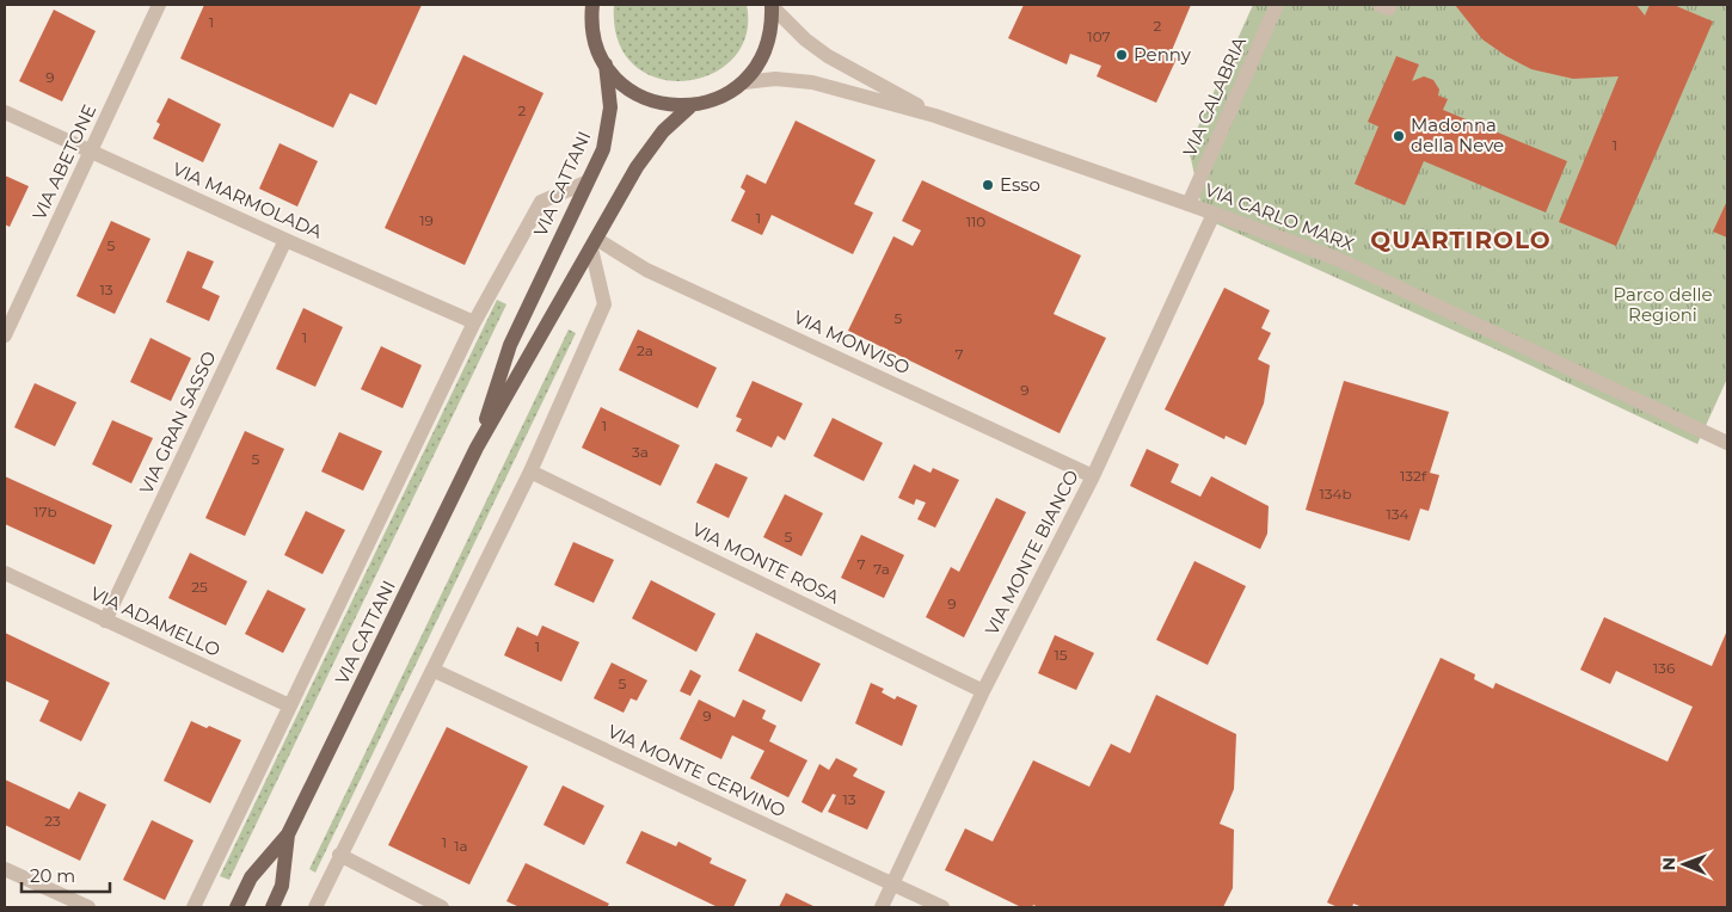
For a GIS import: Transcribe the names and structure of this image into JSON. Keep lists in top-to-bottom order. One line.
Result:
{"streets":{"main road":["VIA CATTANI","VIA CARLO MARX"],"street":["VIA CALABRIA","VIA ABETONE","VIA MARMOLADA","VIA MONVISO","VIA GRAN SASSO","VIA MONTE BIANCO","VIA MONTE ROSA","VIA ADAMELLO","VIA MONTE CERVINO"]},"crossings":[["VIA CALABRIA","VIA CARLO MARX"],["VIA ABETONE","VIA MARMOLADA"],["VIA CATTANI","VIA CARLO MARX"],["VIA CATTANI","VIA MONVISO"],["VIA MARMOLADA","VIA GRAN SASSO"],["VIA CARLO MARX","VIA MONTE BIANCO"],["VIA MONVISO","VIA MONTE BIANCO"],["VIA GRAN SASSO","VIA ADAMELLO"],["VIA MONTE BIANCO","VIA MONTE ROSA"],["VIA MONTE BIANCO","VIA MONTE CERVINO"]],"districts":["QUARTIROLO"],"parks":["Parco delle Regioni"],"places":["Penny","Madonna della Neve","Esso"],"house_numbers":["1","2","107","9","2","1","1","19","110","5","13","5","1","2a","7","9","1","3a","5","132f","134b","17b","134","5","7","7a","25","9","1","15","136","5","9","13","23","1","1a"],"scale_bar":"20 m","north":"left"}
